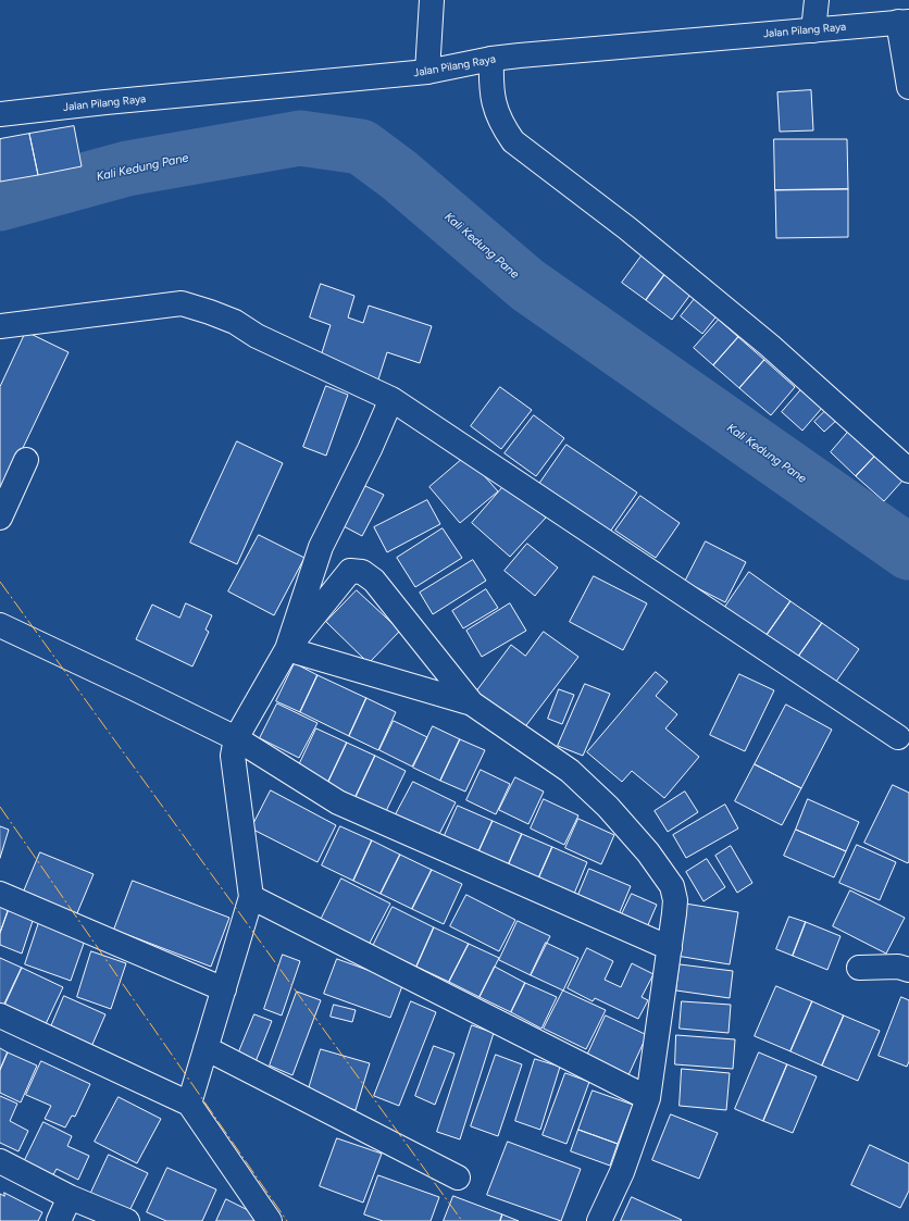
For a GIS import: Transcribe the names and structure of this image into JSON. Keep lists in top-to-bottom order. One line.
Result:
{"streets":{"main road":["Jalan Pilang Raya"]},"water":["Kali Kedung Pane"]}
